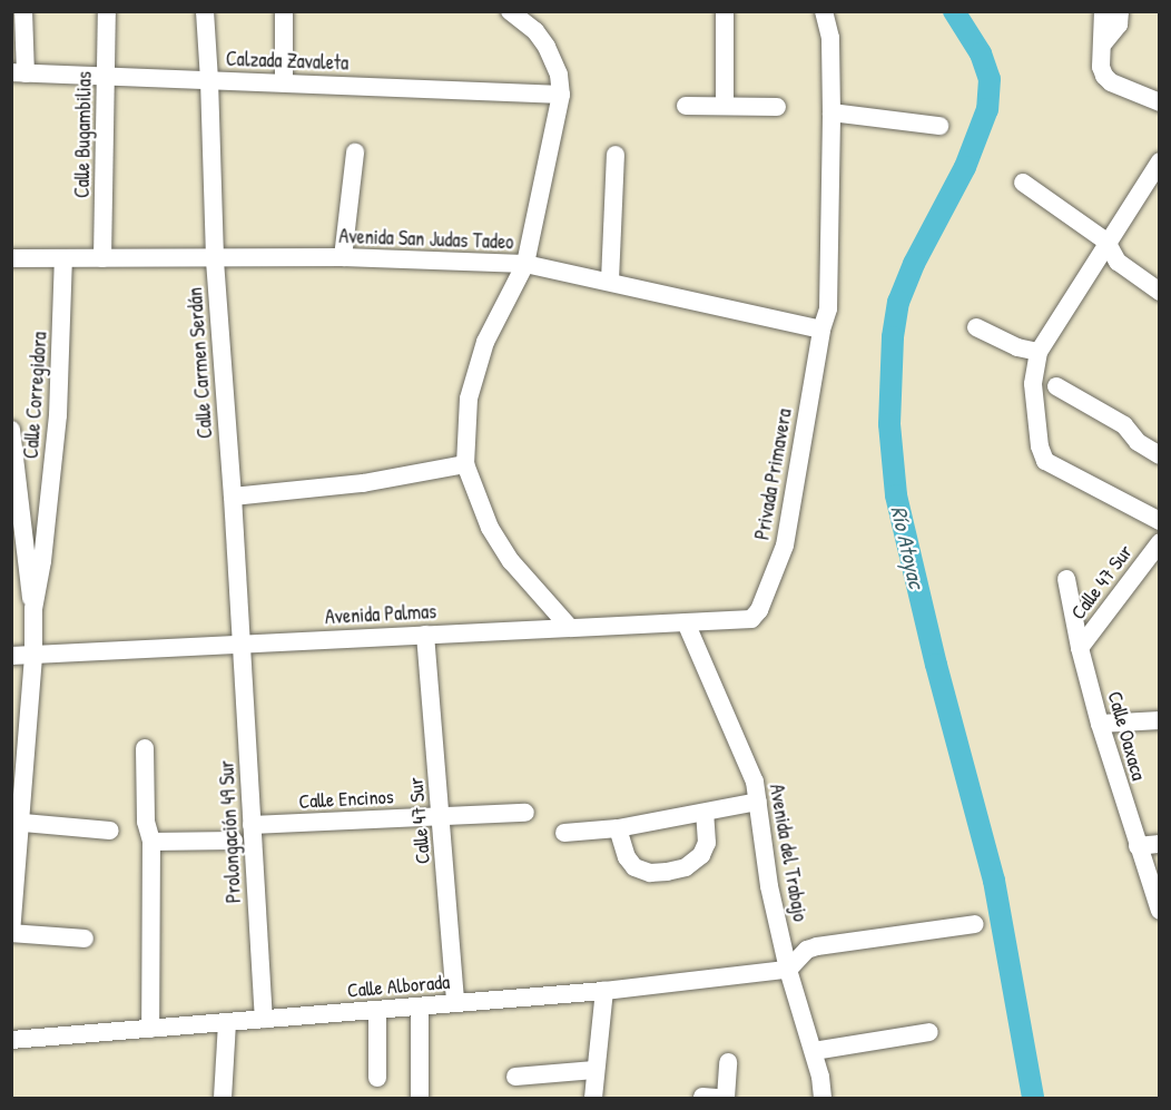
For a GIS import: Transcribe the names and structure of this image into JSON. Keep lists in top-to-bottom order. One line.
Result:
{"streets":{"street":["Calzada Zavaleta","Calle Bugambilias","Avenida San Judas Tadeo","Calle Carmen Serdán","Calle Corregidora","Privada Primavera","Calle 47 Sur","Avenida Palmas","Calle Oaxaca","Calle Encinos","Prolongación 49 Sur","Avenida del Trabajo","Calle Alborada"]},"crossings":[["Calzada Zavaleta","Calle Bugambilias"],["Calzada Zavaleta","Calle Carmen Serdán"],["Calle Bugambilias","Avenida San Judas Tadeo"],["Avenida San Judas Tadeo","Calle Carmen Serdán"],["Avenida San Judas Tadeo","Calle Corregidora"],["Avenida San Judas Tadeo","Privada Primavera"],["Calle Carmen Serdán","Avenida Palmas"],["Calle Carmen Serdán","Prolongación 49 Sur"],["Calle Corregidora","Avenida Palmas"],["Privada Primavera","Avenida Palmas"],["Calle 47 Sur","Avenida Palmas"],["Calle 47 Sur","Calle Oaxaca"],["Calle 47 Sur","Calle Encinos"],["Calle 47 Sur","Calle Alborada"],["Avenida Palmas","Prolongación 49 Sur"],["Avenida Palmas","Avenida del Trabajo"],["Calle Encinos","Prolongación 49 Sur"],["Prolongación 49 Sur","Calle Alborada"],["Avenida del Trabajo","Calle Alborada"]],"water":["Río Atoyac"]}
